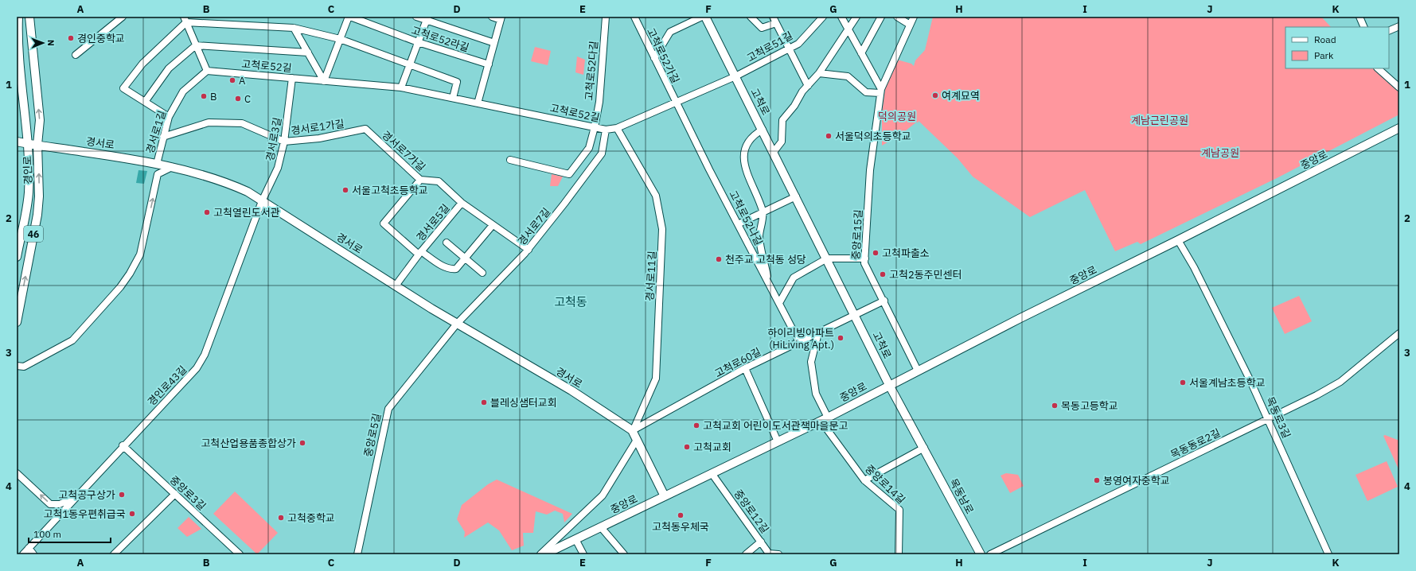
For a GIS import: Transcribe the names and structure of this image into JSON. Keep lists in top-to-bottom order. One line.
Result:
{"streets":{"main road":["고척로","경서로","중앙로","경인로","46","목동남로"],"street":["고척로52라길","고척로51길","고척로52가길","고척로52길","고척로52다길","경서로1가길","경서로1길","경서로3길","경서로7가길","고척로52나길","경서로5길","경서로7길","중앙로15길","경서로11길","고척로60길","경인로43길","목동로3길","중앙로5길","목동동로2길","중앙로14길","중앙로3길","중앙로12길"]},"crossings":[["고척로51길","고척로52길"],["고척로51길","고척로"],["고척로52가길","고척로52길"],["고척로52가길","고척로52나길"],["고척로52길","고척로52다길"],["고척로52길","고척로"],["고척로52길","경서로1길"],["고척로52길","경서로3길"],["고척로52길","고척로52나길"],["고척로52길","경서로7길"],["고척로52길","경서로11길"],["고척로","중앙로"],["고척로","고척로60길"],["고척로","목동남로"],["경서로1가길","경서로1길"],["경서로1가길","경서로3길"],["경서로1가길","경서로7가길"],["경서로1길","경서로"],["경서로3길","경서로"],["경서로3길","경인로43길"],["경서로","경인로"],["경서로","경서로5길"],["경서로","경서로7길"],["경서로","경서로11길"],["경서로","고척로60길"],["경서로","경인로43길"],["경서로","중앙로5길"],["경서로7가길","경서로5길"],["경서로7가길","경서로7길"],["중앙로","중앙로15길"],["중앙로","목동로3길"],["중앙로","중앙로14길"],["중앙로","목동남로"],["중앙로","중앙로12길"],["고척로52나길","고척로60길"],["경서로7길","중앙로5길"],["경서로11길","고척로60길"],["고척로60길","중앙로14길"],["경인로43길","중앙로3길"],["목동로3길","목동동로2길"]],"districts":["고척동"],"parks":["덕의공원","계남근린공원","계남공원"],"places":["경인중학교","A","여계묘역","B","C","서울덕의초등학교","서울고척초등학교","고척열린도서관","고척파출소","천주교 고척동 성당","고척2동주민센터","하이리빙아파트 (HiLiving Apt.)","서울계남초등학교","블레싱샘터교회","목동고등학교","고척교회 어린이도서관책마을문고","고척산업용품종합상가","고척교회","봉영여자중학교","고척공구상가","고척1동우편취급국","고척동우체국","고척중학교"],"legend":["Road","Park"],"scale_bar":"100 m","north":"right","grid":{"columns":["A","B","C","D","E","F","G","H","I","J","K"],"rows":["1","2","3","4"]}}
